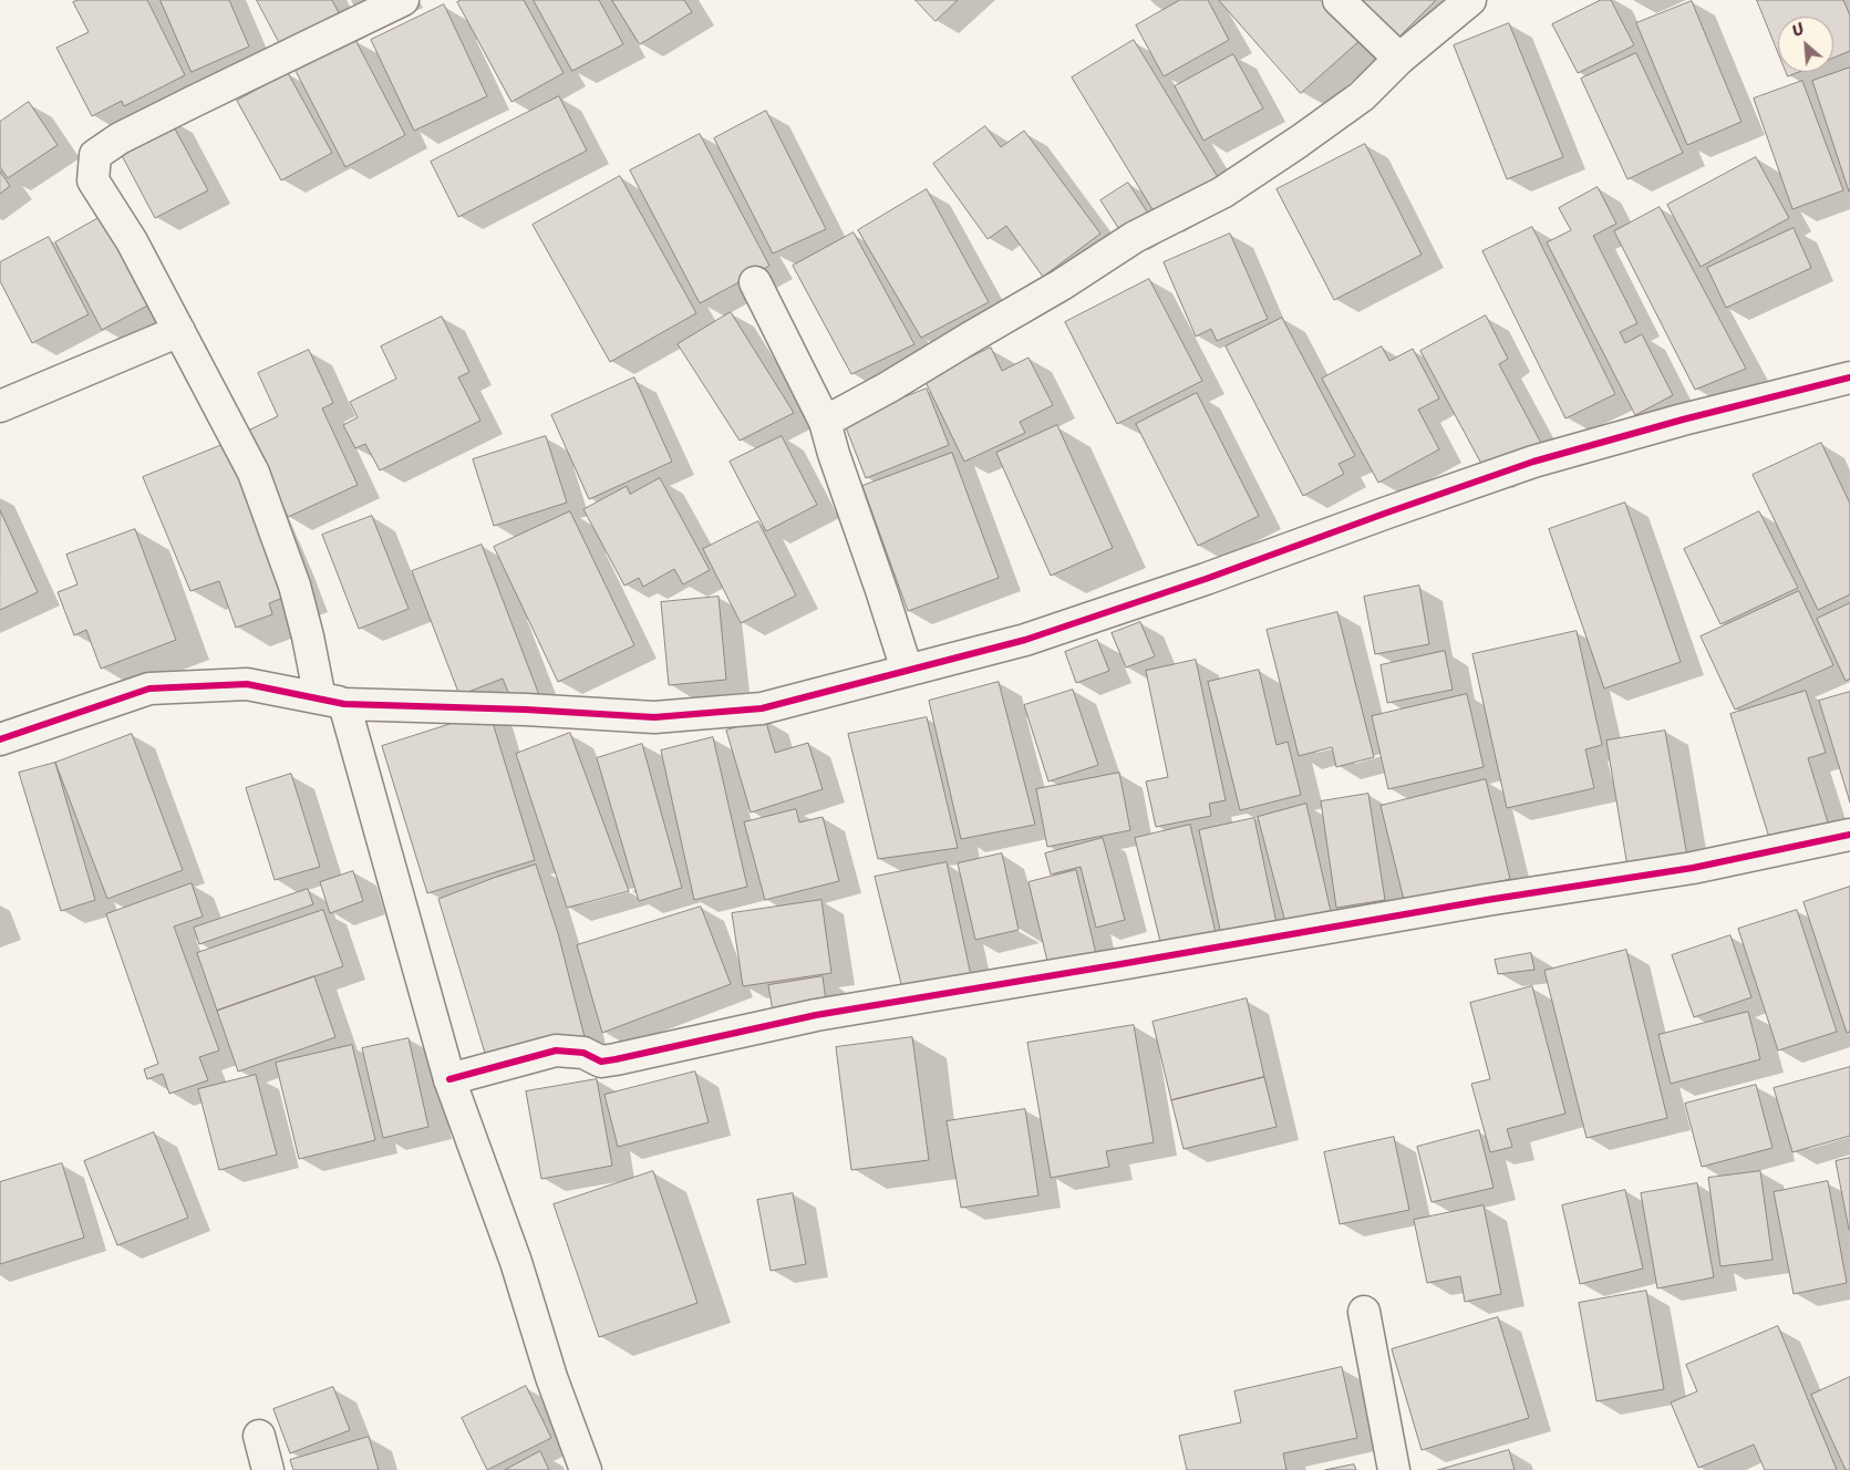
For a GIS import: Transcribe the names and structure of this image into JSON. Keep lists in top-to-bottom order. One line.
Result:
{"north":"top left"}
